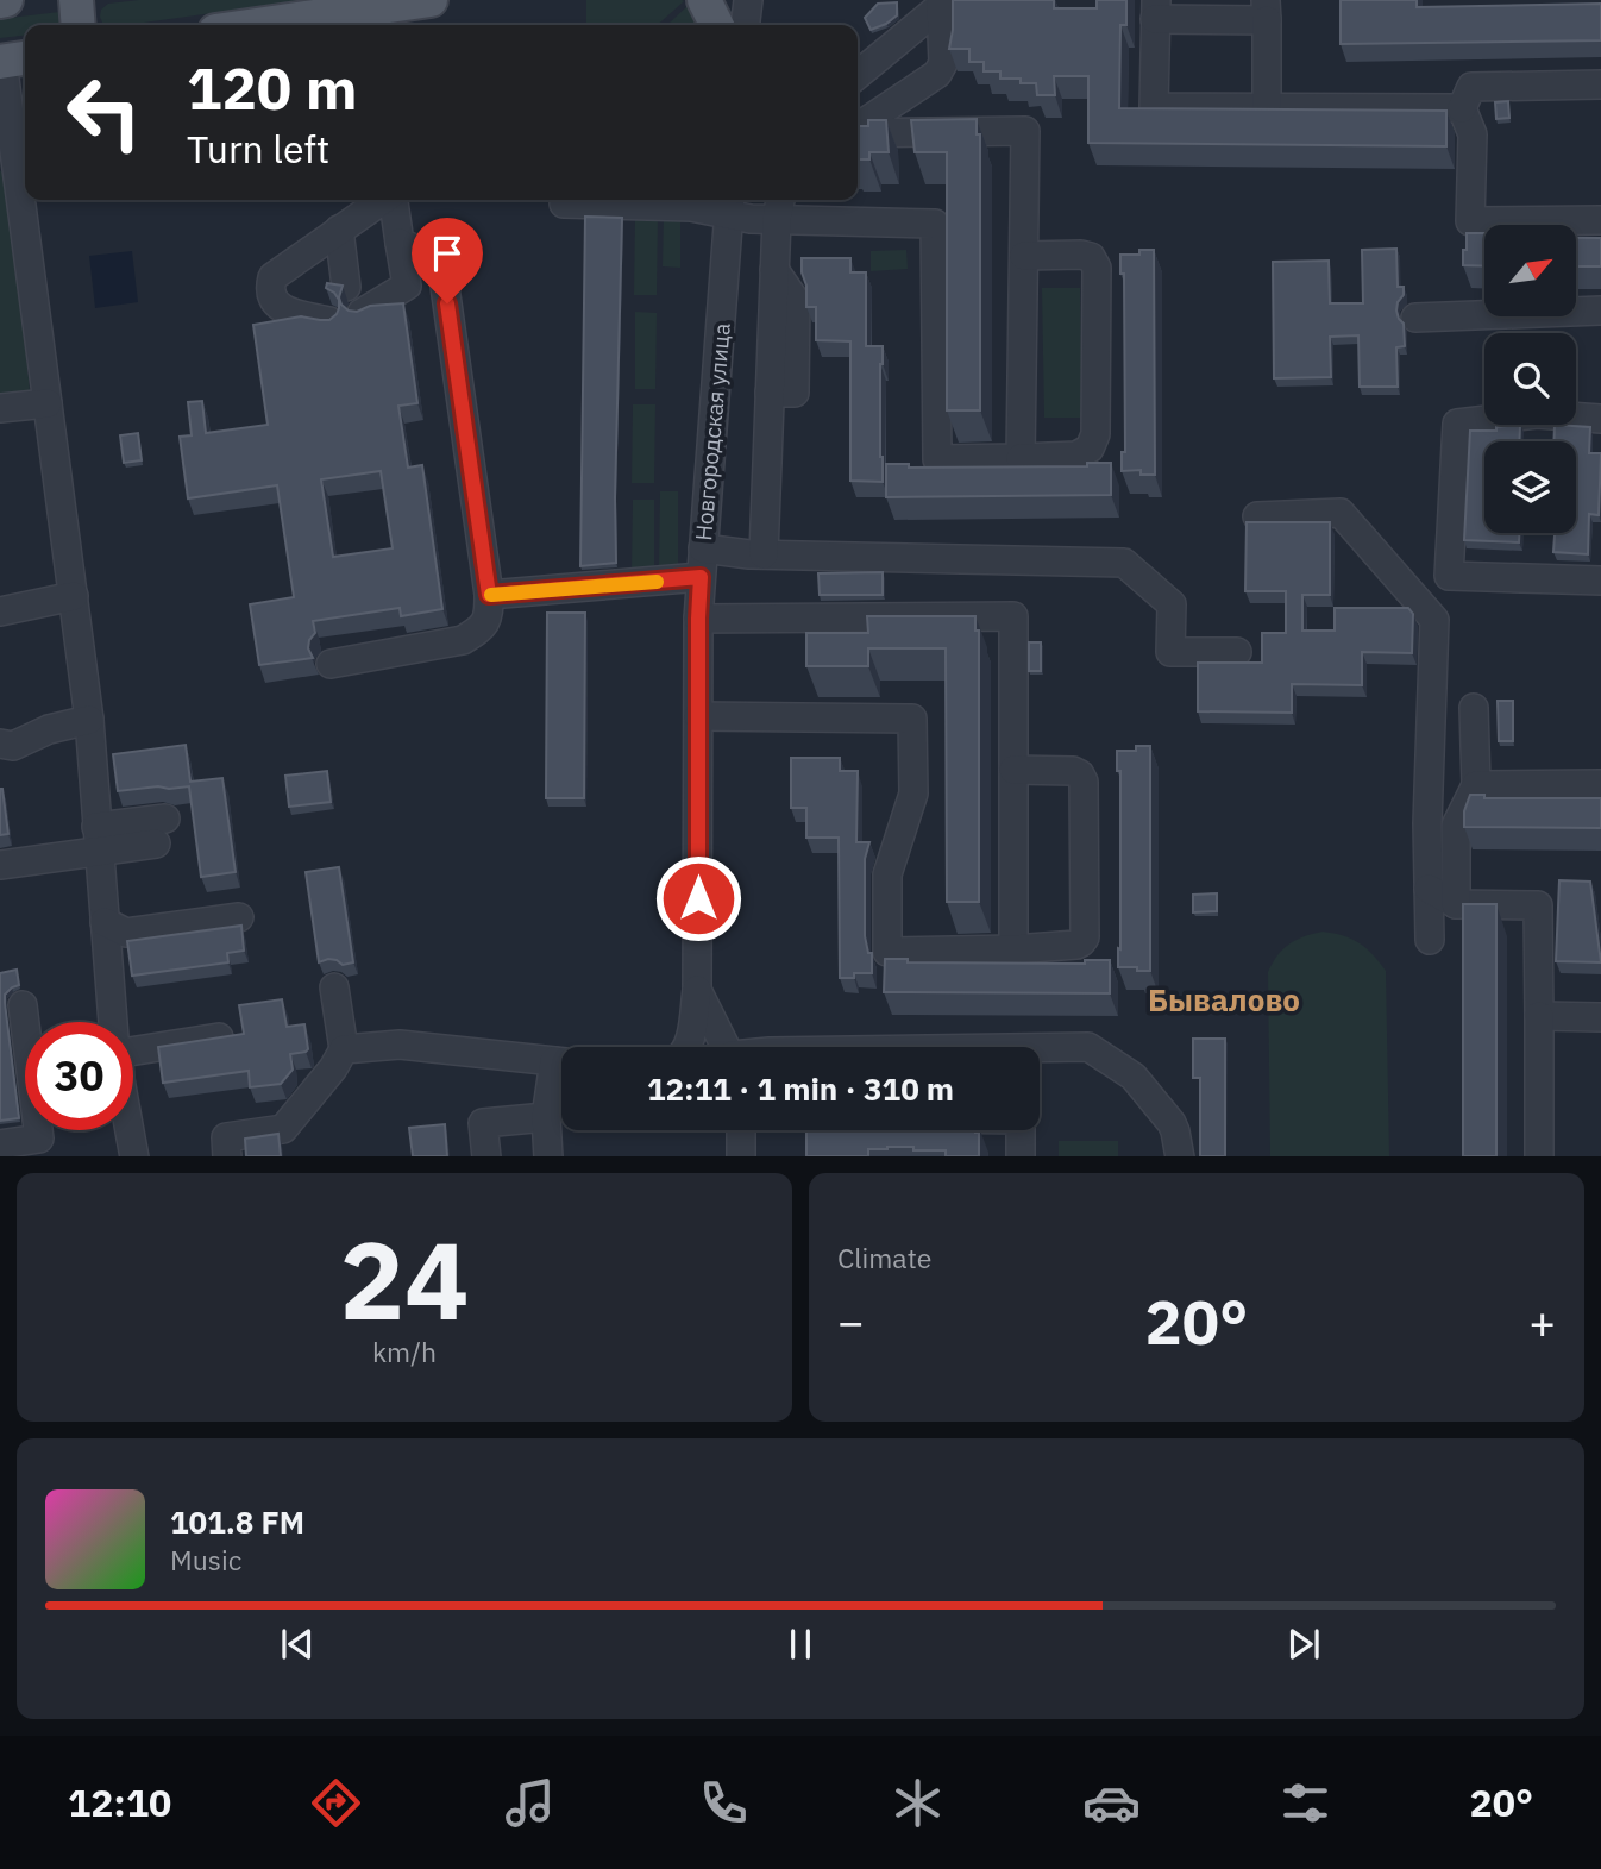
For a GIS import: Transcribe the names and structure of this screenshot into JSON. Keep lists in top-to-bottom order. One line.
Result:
{"streets":{"street":["Новгородская улица"]},"districts":["Бывалово"],"north":"top right","page":{"turn":["120 m","Turn left"],"limit":"30","trip":"12:11 · 1 min · 310 m","tile":[["24","km/h"],"Climate"],"heat":["−","20°","+"],"song":["101.8 FM","Music"],"tabs":["12:10","20°"]}}
